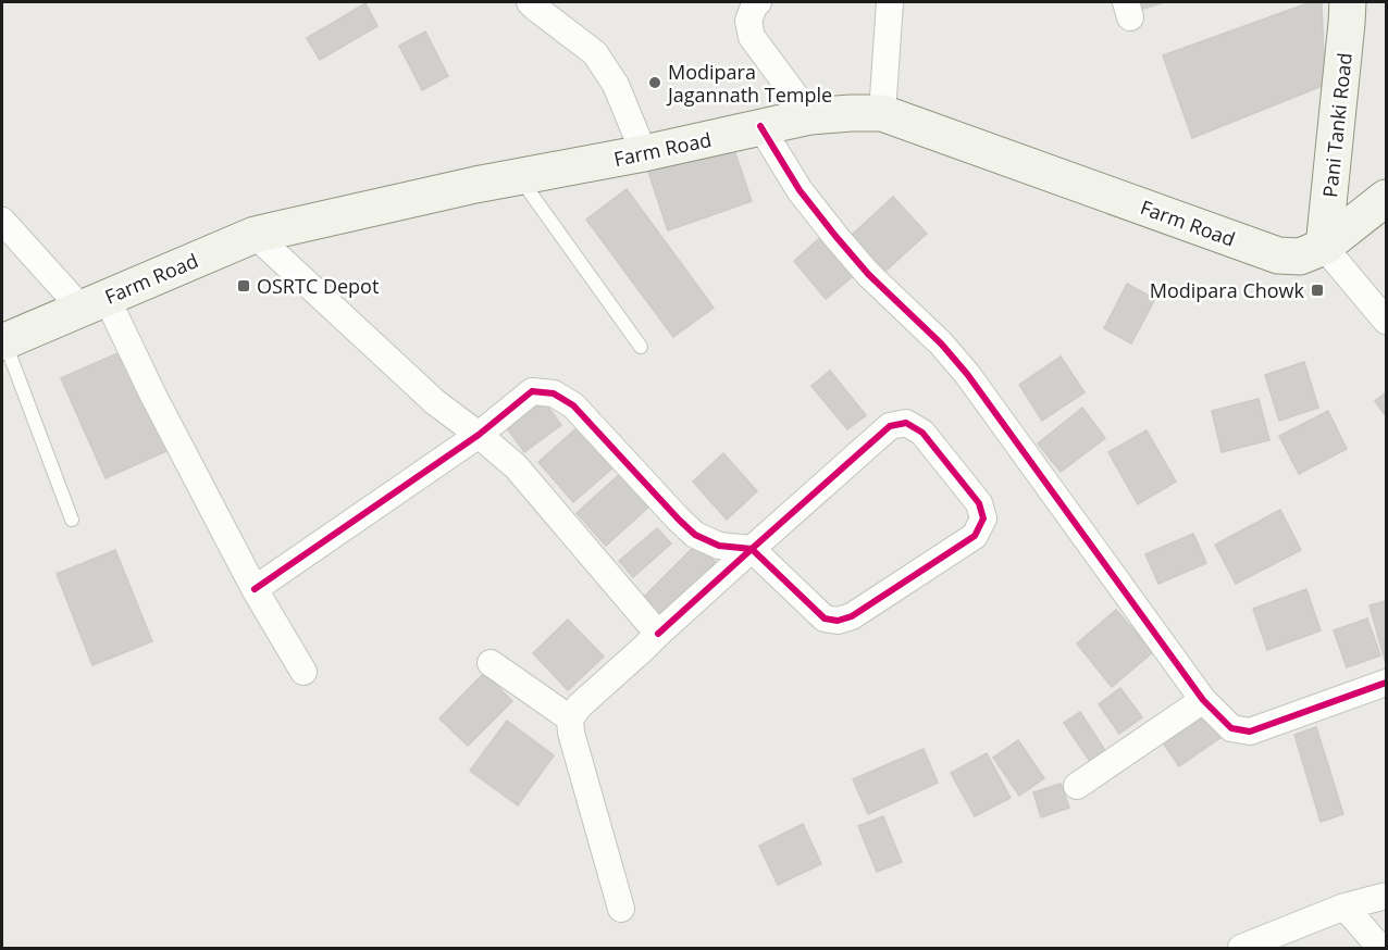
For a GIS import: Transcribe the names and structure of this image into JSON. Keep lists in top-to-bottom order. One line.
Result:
{"streets":{"main road":["Pani Tanki Road","Farm Road"]},"crossings":[["Pani Tanki Road","Farm Road"]],"places":{"other":["Modipara Jagannath Temple"],"transit":["OSRTC Depot","Modipara Chowk"]}}
